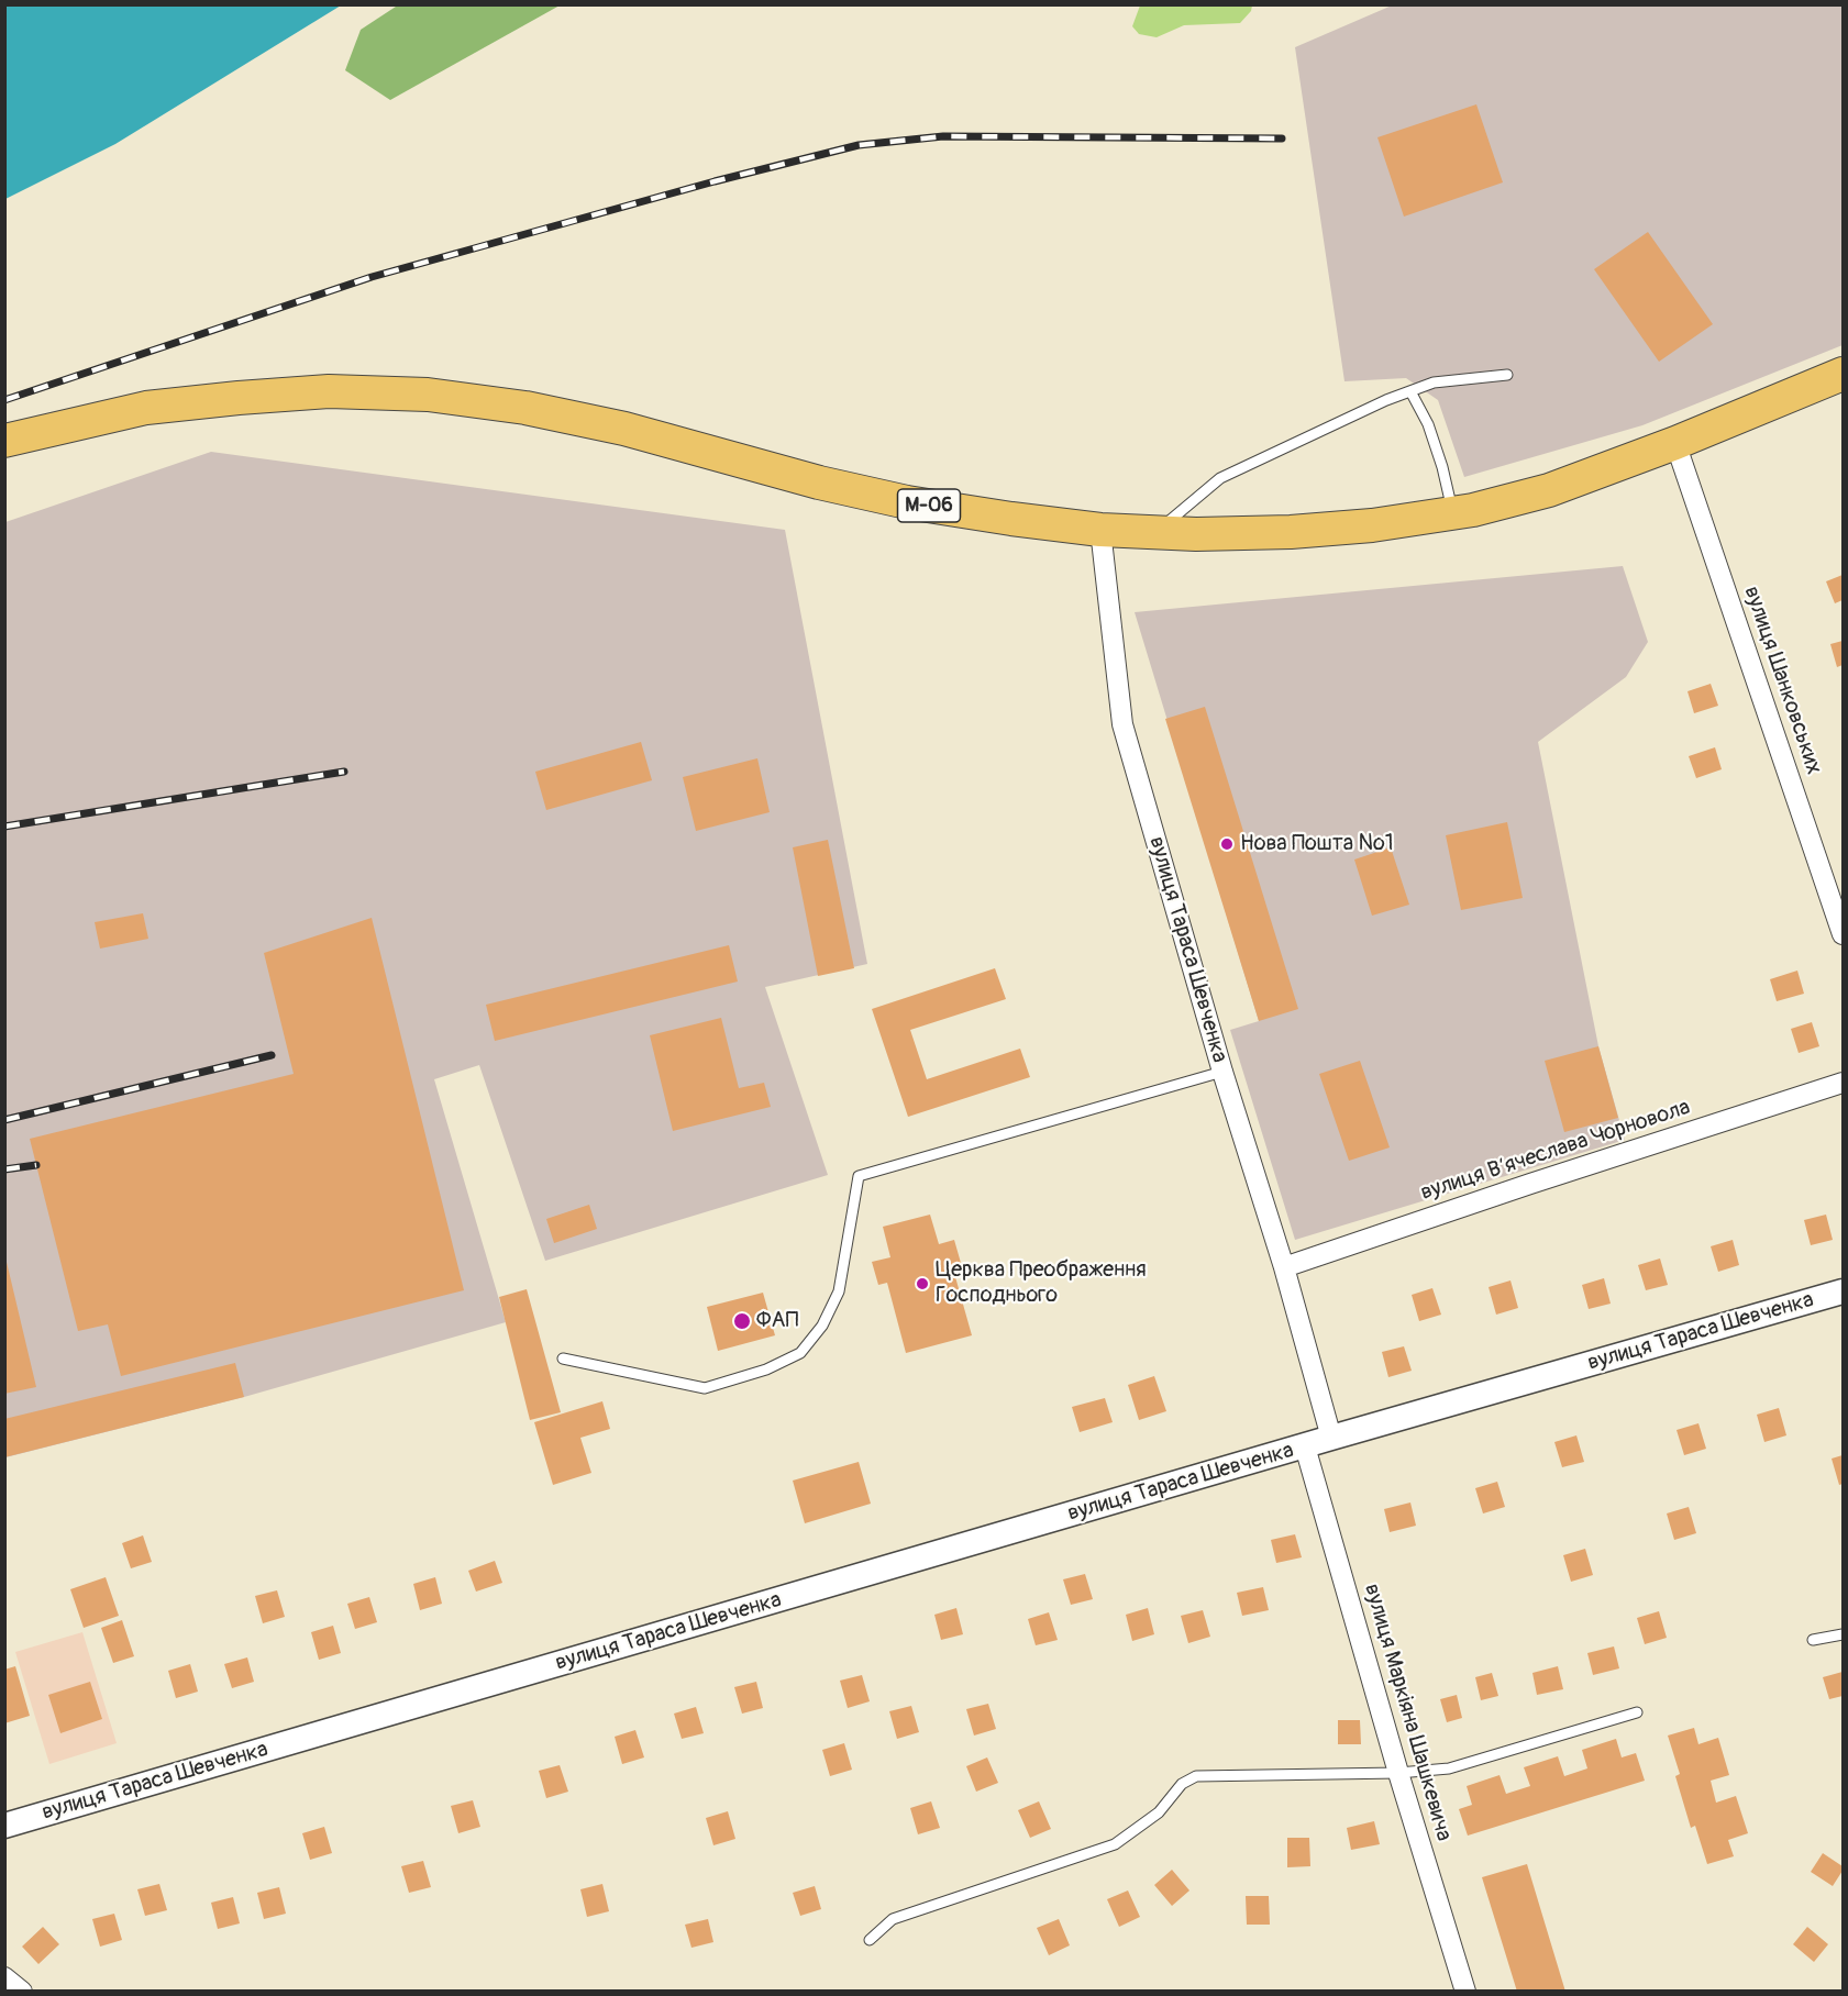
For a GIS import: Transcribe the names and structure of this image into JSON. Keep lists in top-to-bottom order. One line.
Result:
{"streets":{"highway":["М-06"],"street":["вулиця Шанковських","вулиця Тараса Шевченка","вулиця Вʼячеслава Чорновола","вулиця Маркіяна Шашкевича"]},"crossings":[["М-06","вулиця Шанковських"],["М-06","вулиця Тараса Шевченка"],["вулиця Тараса Шевченка","вулиця Вʼячеслава Чорновола"],["вулиця Тараса Шевченка","вулиця Маркіяна Шашкевича"]],"places":["Нова Пошта №1","Церква Преображення Господнього","ФАП"]}
